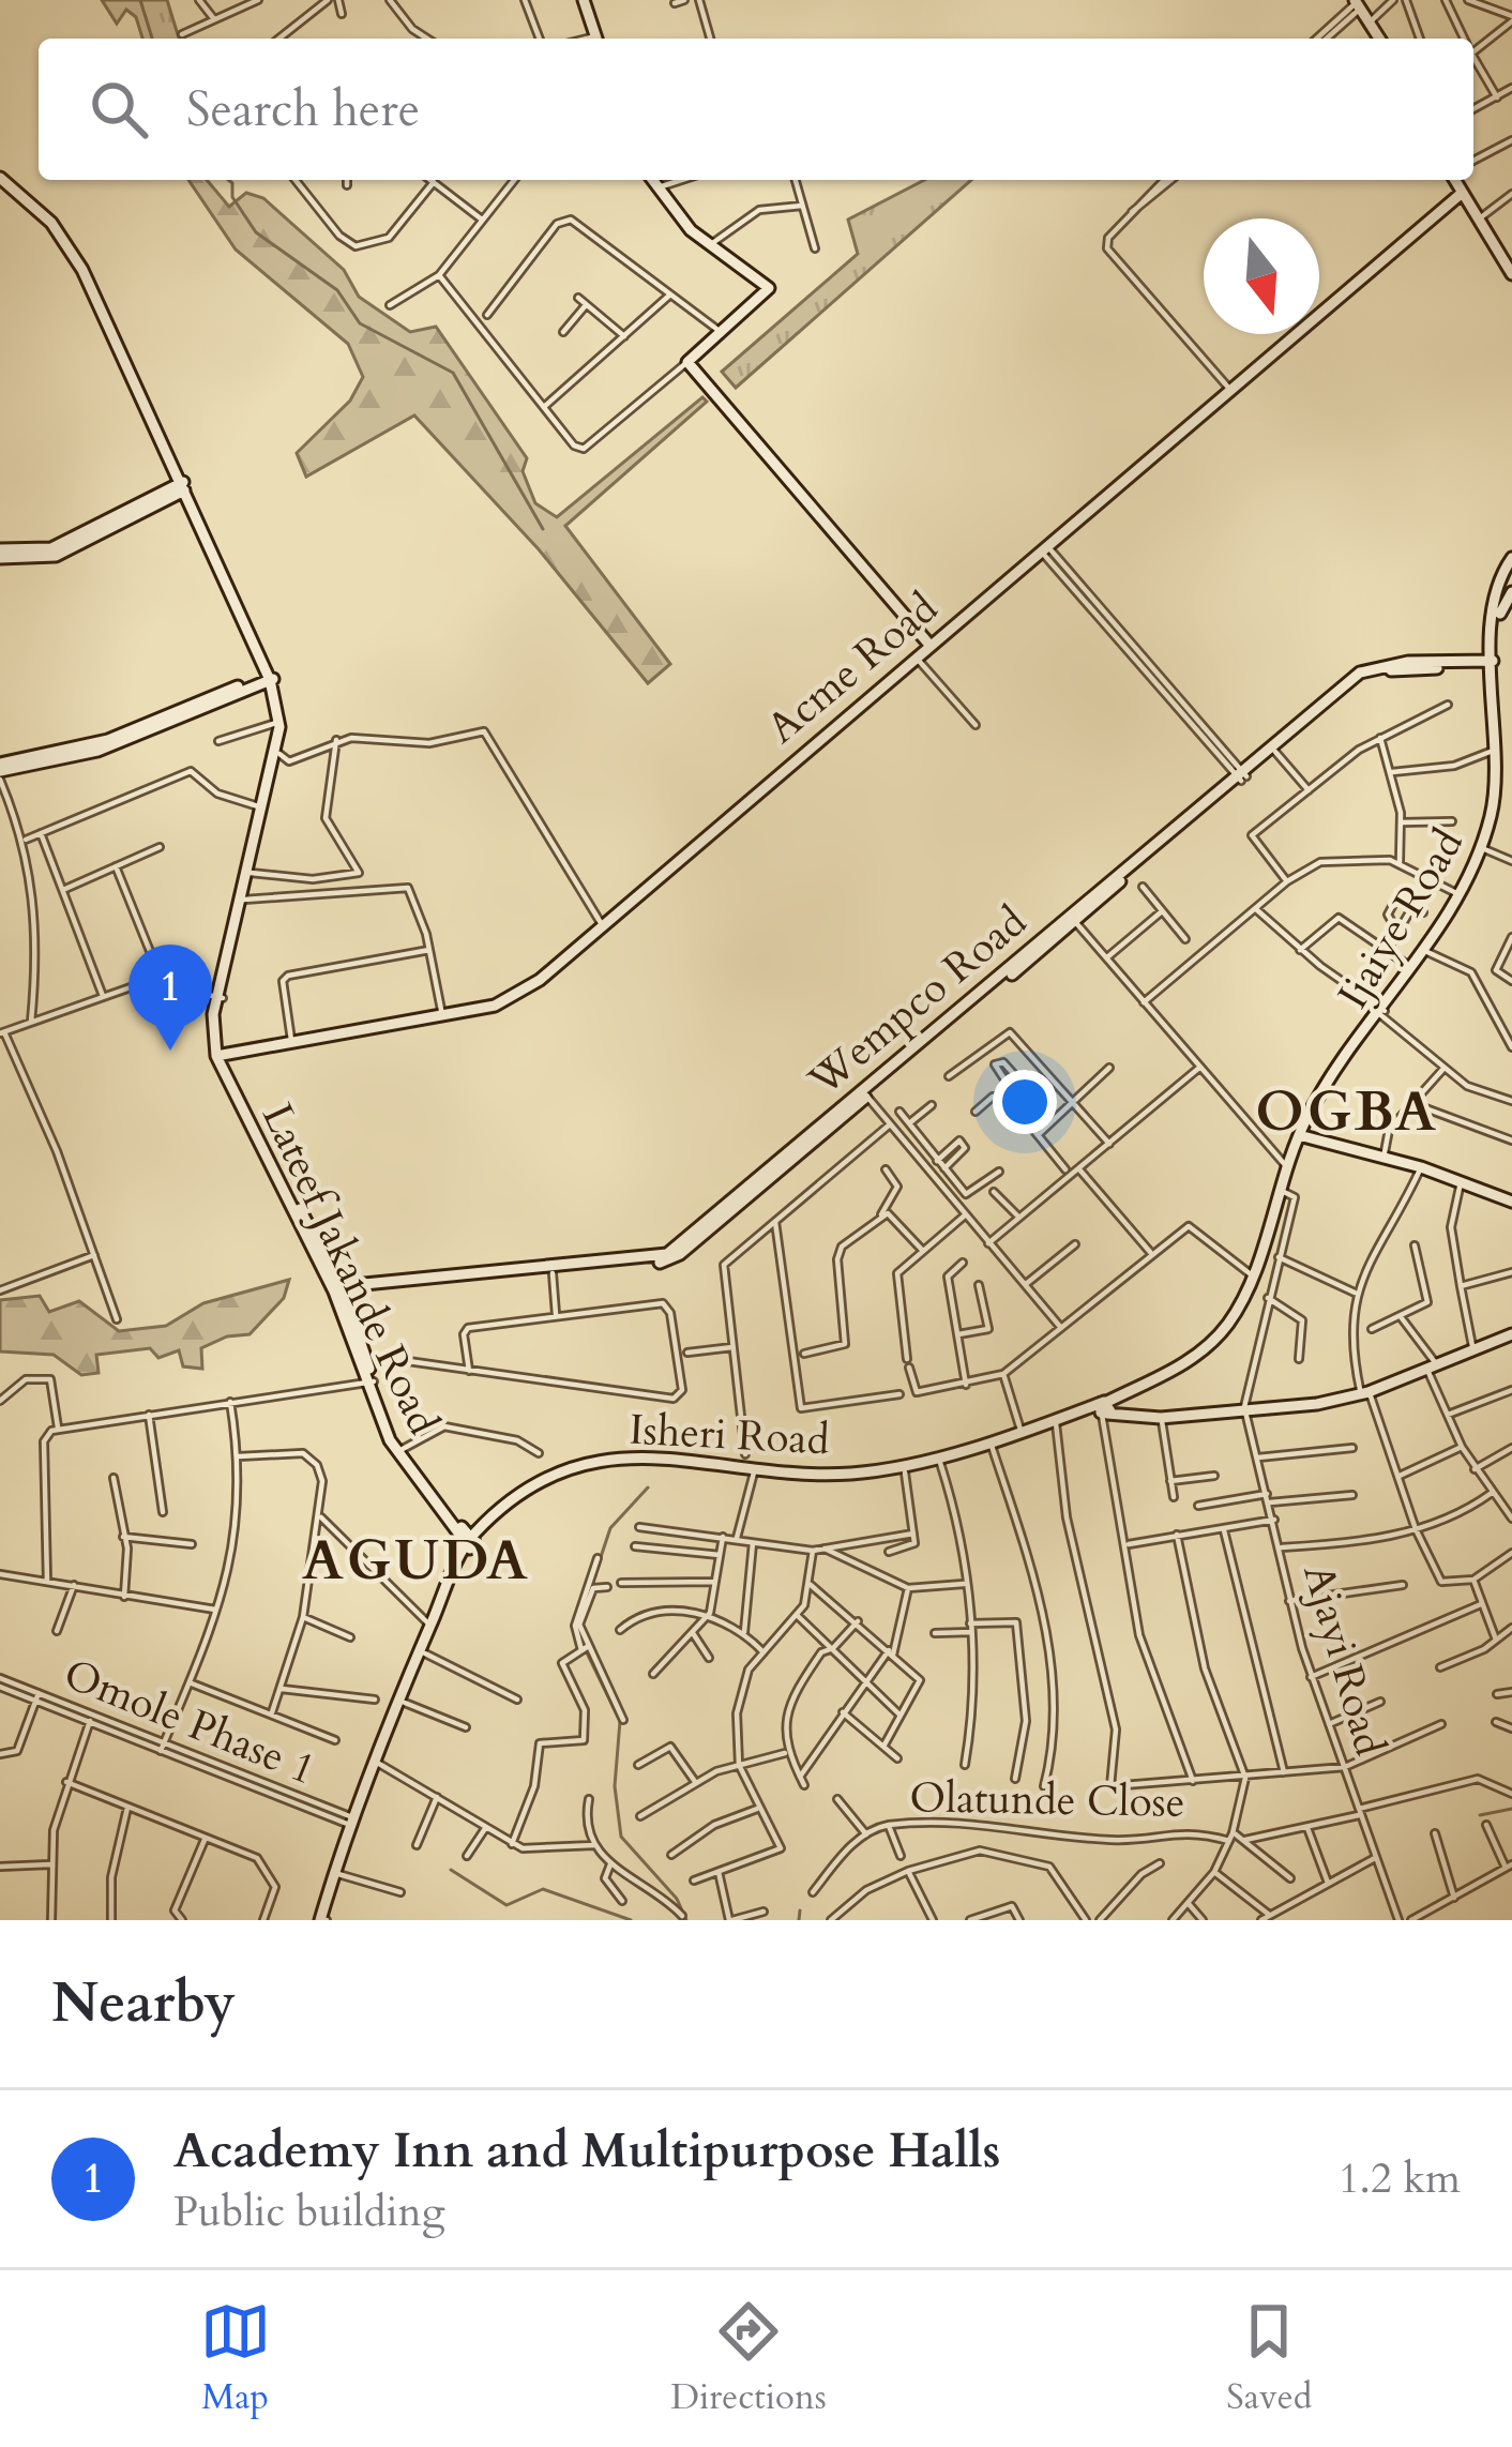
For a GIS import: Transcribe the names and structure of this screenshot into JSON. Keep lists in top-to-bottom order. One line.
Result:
{"streets":{"main road":["Acme Road","Ijaiye Road","Wempco Road","Lateef Jakande Road","Isheri Road"],"street":["Ajayi Road","Omole Phase 1","Olatunde Close"]},"crossings":[["Acme Road","Lateef Jakande Road"],["Ijaiye Road","Wempco Road"],["Ijaiye Road","Isheri Road"],["Wempco Road","Lateef Jakande Road"],["Lateef Jakande Road","Isheri Road"],["Isheri Road","Omole Phase 1"]],"districts":["OGBA","AGUDA"],"north":"bottom","page":{"search":"Search here","pins":"1","heading":"Nearby","list":[{"mark":"1","name":"Academy Inn and Multipurpose Halls","note":"Public building","value":"1.2 km"}],"nav":["Map","Directions","Saved"]}}
